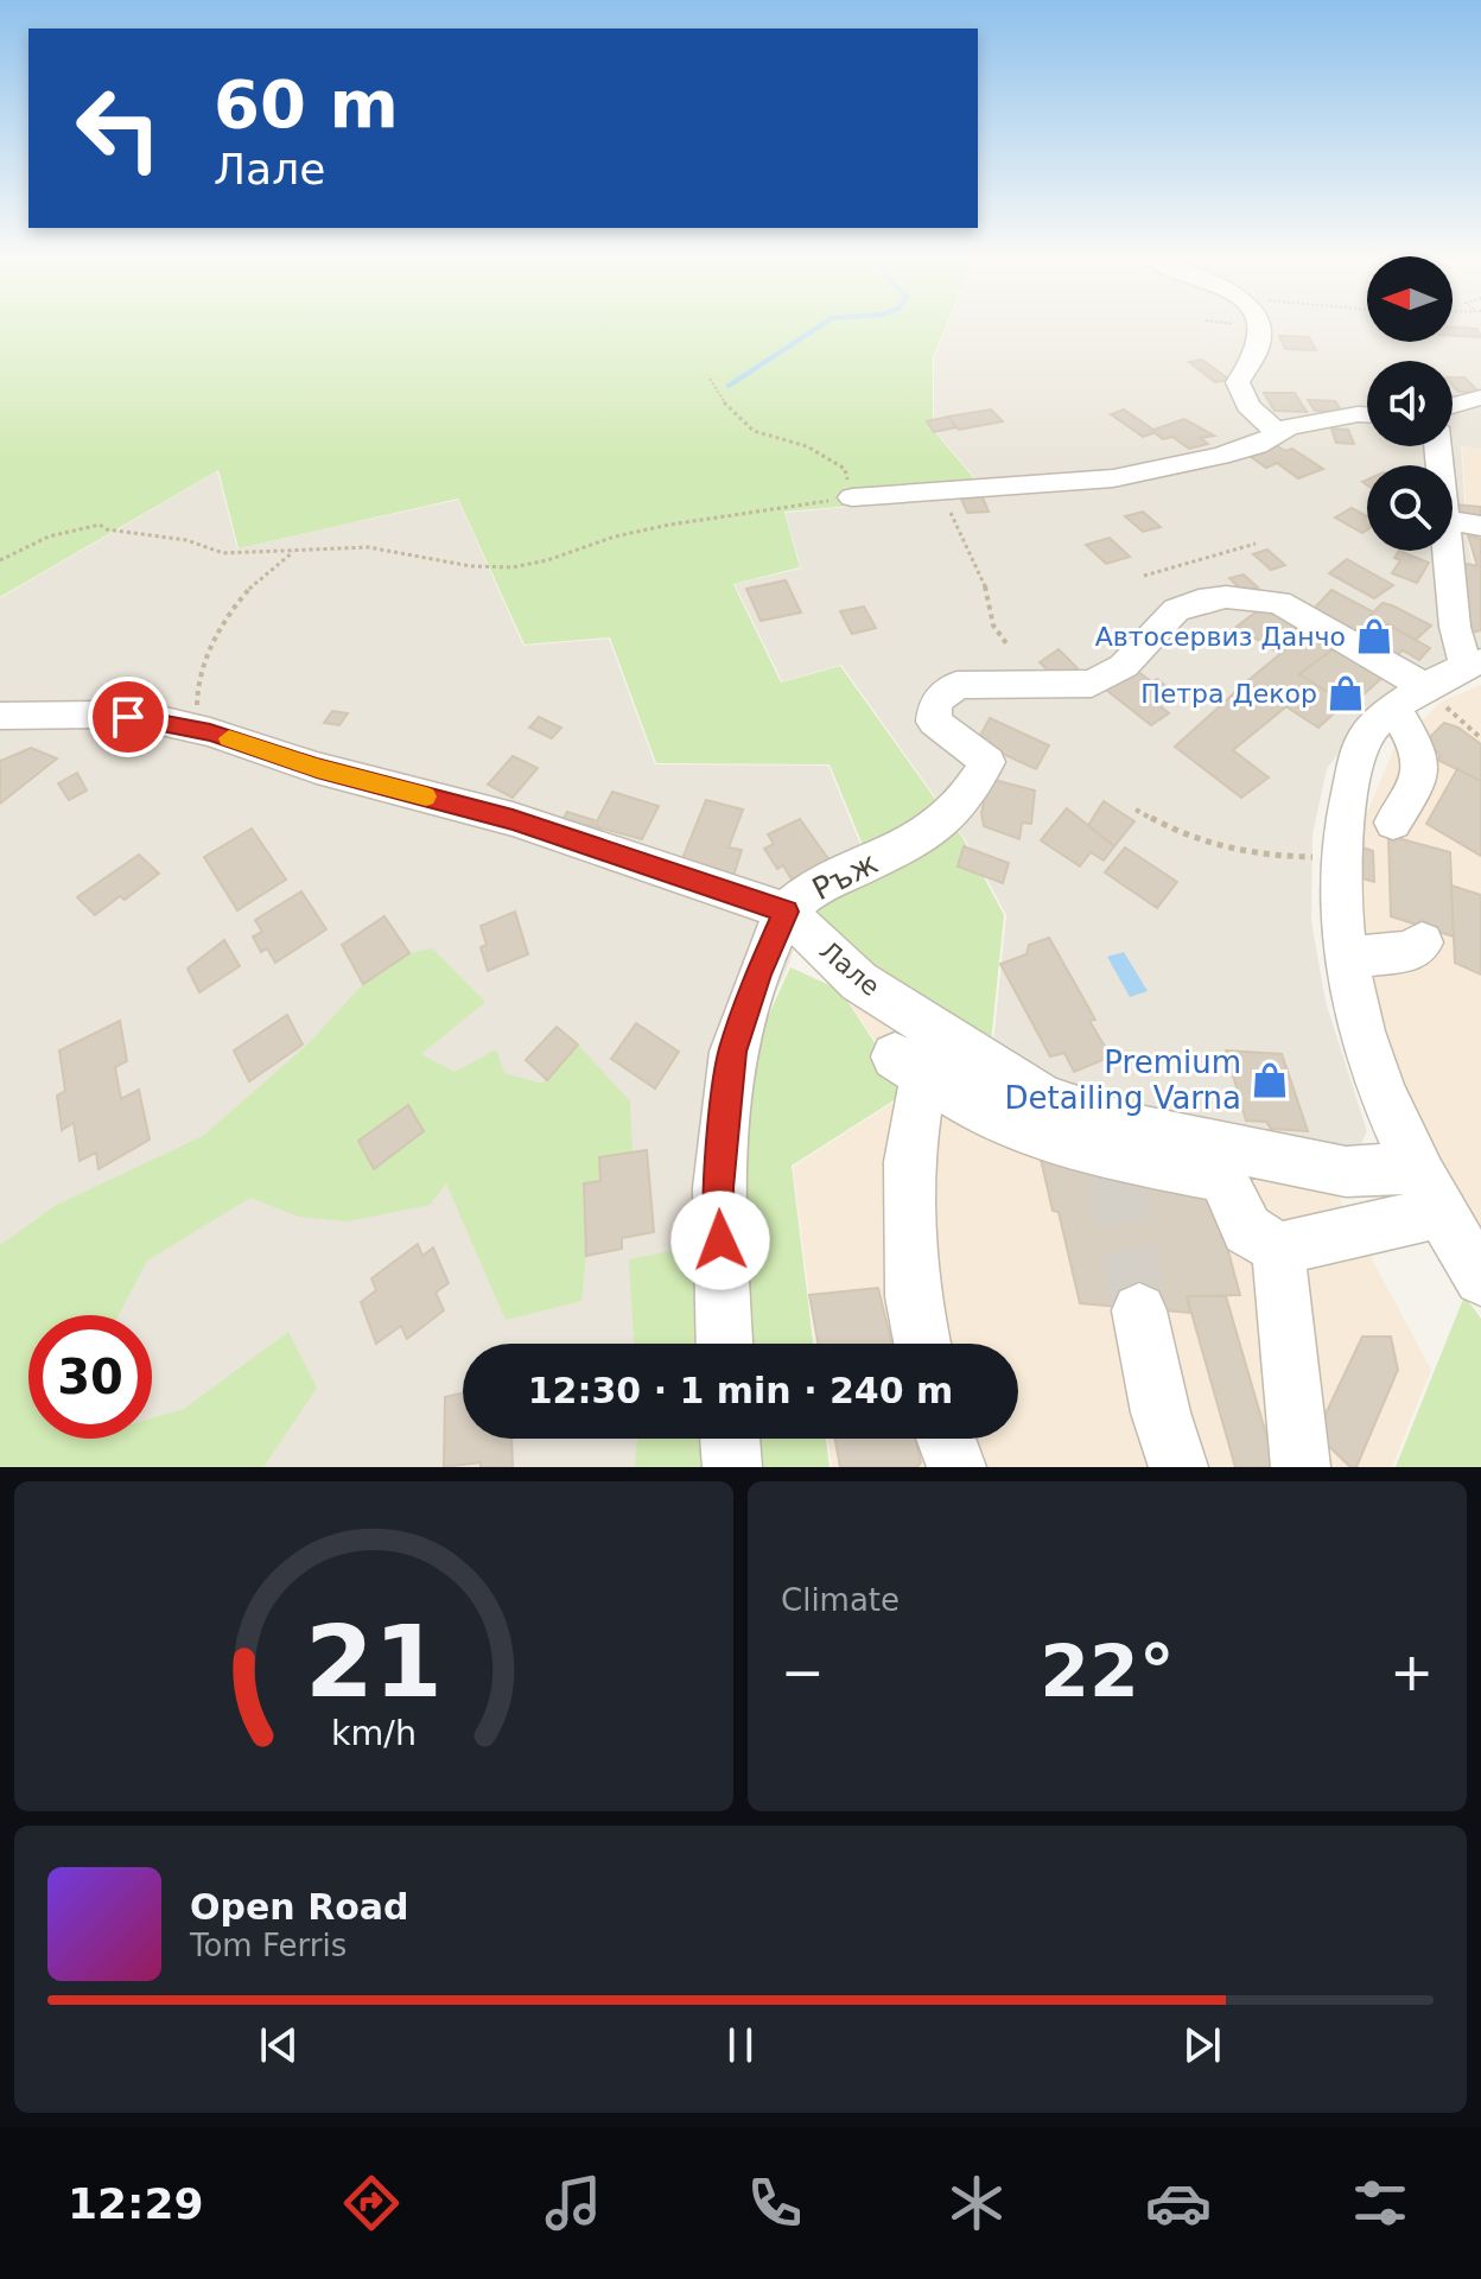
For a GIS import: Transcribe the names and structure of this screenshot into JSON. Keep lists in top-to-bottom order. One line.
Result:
{"streets":{"street":["Ръж","Лале"]},"crossings":[["Ръж","Лале"]],"places":{"shop":["Автосервиз Данчо","Петра Декор","Premium Detailing Varna"]},"north":"left","page":{"turn":["60 m","Лале"],"limit":"30","trip":"12:30 · 1 min · 240 m","tile":"Climate","heat":["−","22°","+"],"song":["Open Road","Tom Ferris"],"tabs":"12:29","gauge":["21","km/h"]}}
